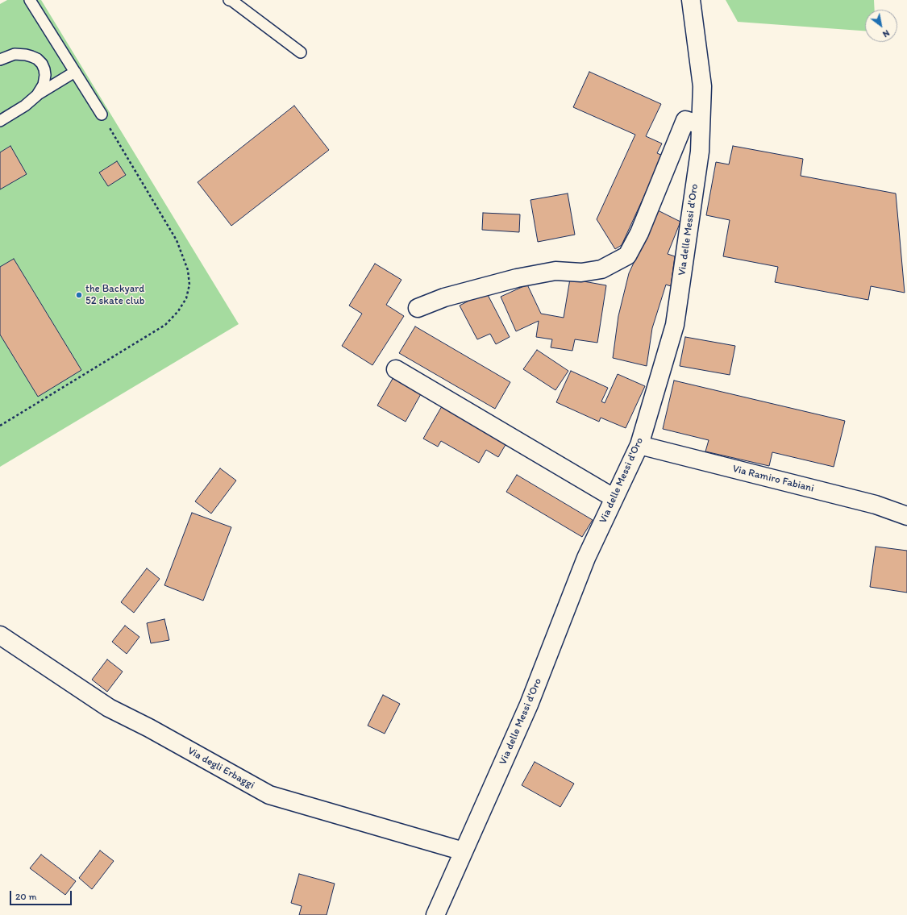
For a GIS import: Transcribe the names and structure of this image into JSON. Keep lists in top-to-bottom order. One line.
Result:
{"streets":{"street":["Via delle Messi d'Oro","Via Ramiro Fabiani","Via degli Erbaggi"]},"crossings":[["Via delle Messi d'Oro","Via Ramiro Fabiani"],["Via delle Messi d'Oro","Via degli Erbaggi"]],"places":["the Backyard 52 skate club"],"scale_bar":"20 m","north":"bottom right"}
